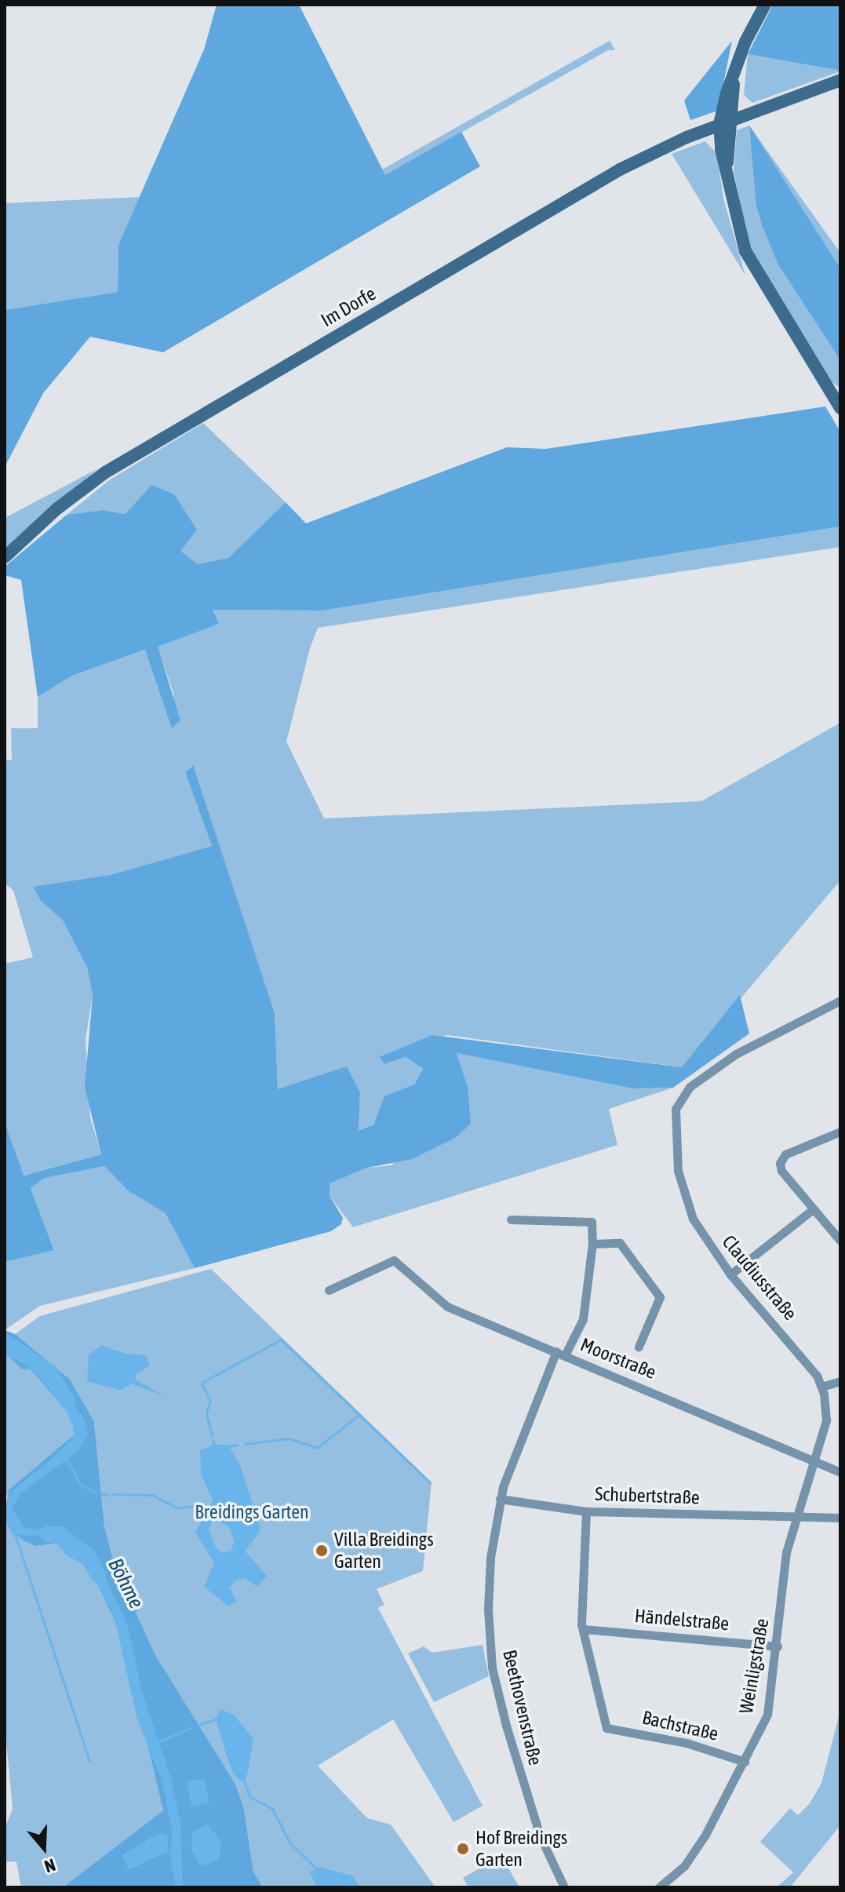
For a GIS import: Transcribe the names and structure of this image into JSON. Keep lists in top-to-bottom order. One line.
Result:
{"streets":{"street":["Im Dorfe","Claudiusstraße","Moorstraße","Schubertstraße","Händelstraße","Weinligstraße","Beethovenstraße","Bachstraße"]},"crossings":[["Claudiusstraße","Moorstraße"],["Claudiusstraße","Weinligstraße"],["Moorstraße","Weinligstraße"],["Moorstraße","Beethovenstraße"],["Schubertstraße","Weinligstraße"],["Schubertstraße","Beethovenstraße"],["Händelstraße","Weinligstraße"],["Händelstraße","Bachstraße"],["Weinligstraße","Bachstraße"]],"water":["Böhme"],"parks":["Breidings Garten"],"places":["Villa Breidings Garten","Hof Breidings Garten"],"north":"bottom"}
